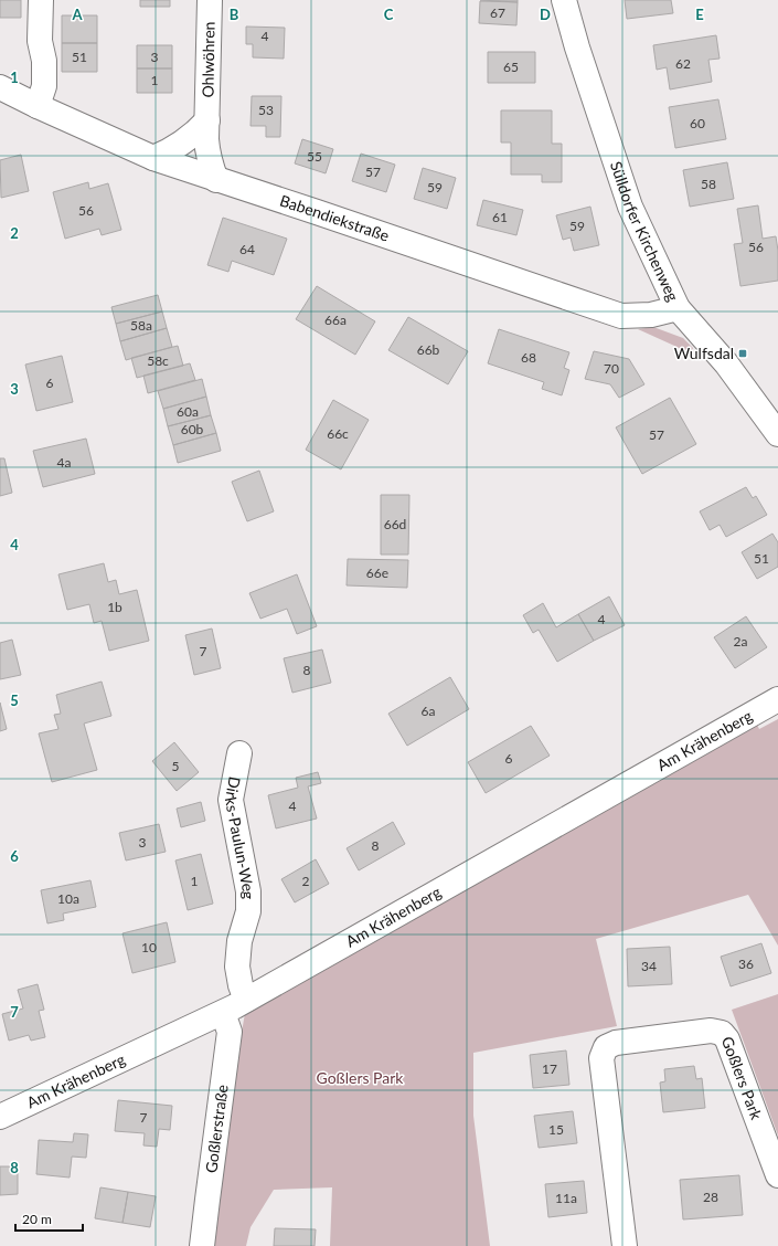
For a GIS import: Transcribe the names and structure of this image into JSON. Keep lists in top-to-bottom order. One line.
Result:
{"streets":{"street":["Ohlwöhren","Babendiekstraße","Sülldorfer Kirchenweg","Am Krähenberg","Dirks-Paulun-Weg","Goßlers Park","Goßlerstraße"]},"crossings":[["Ohlwöhren","Babendiekstraße"],["Babendiekstraße","Sülldorfer Kirchenweg"],["Am Krähenberg","Dirks-Paulun-Weg"],["Am Krähenberg","Goßlerstraße"]],"parks":["Goßlers Park"],"places":{"transit":["Wulfsdal"]},"house_numbers":["67","4","51","3","62","65","1","53","60","55","57","58","59","56","61","59","56","64","66a","58a","66b","68","58c","70","6","60a","60b","66c","57","4a","66d","51","66e","1b","4","2a","7","8","6a","6","5","4","3","8","1","2","10a","10","36","34","17","7","15","28","11a"],"scale_bar":"20 m","grid":{"columns":["A","B","C","D","E"],"rows":["1","2","3","4","5","6","7","8"]}}
